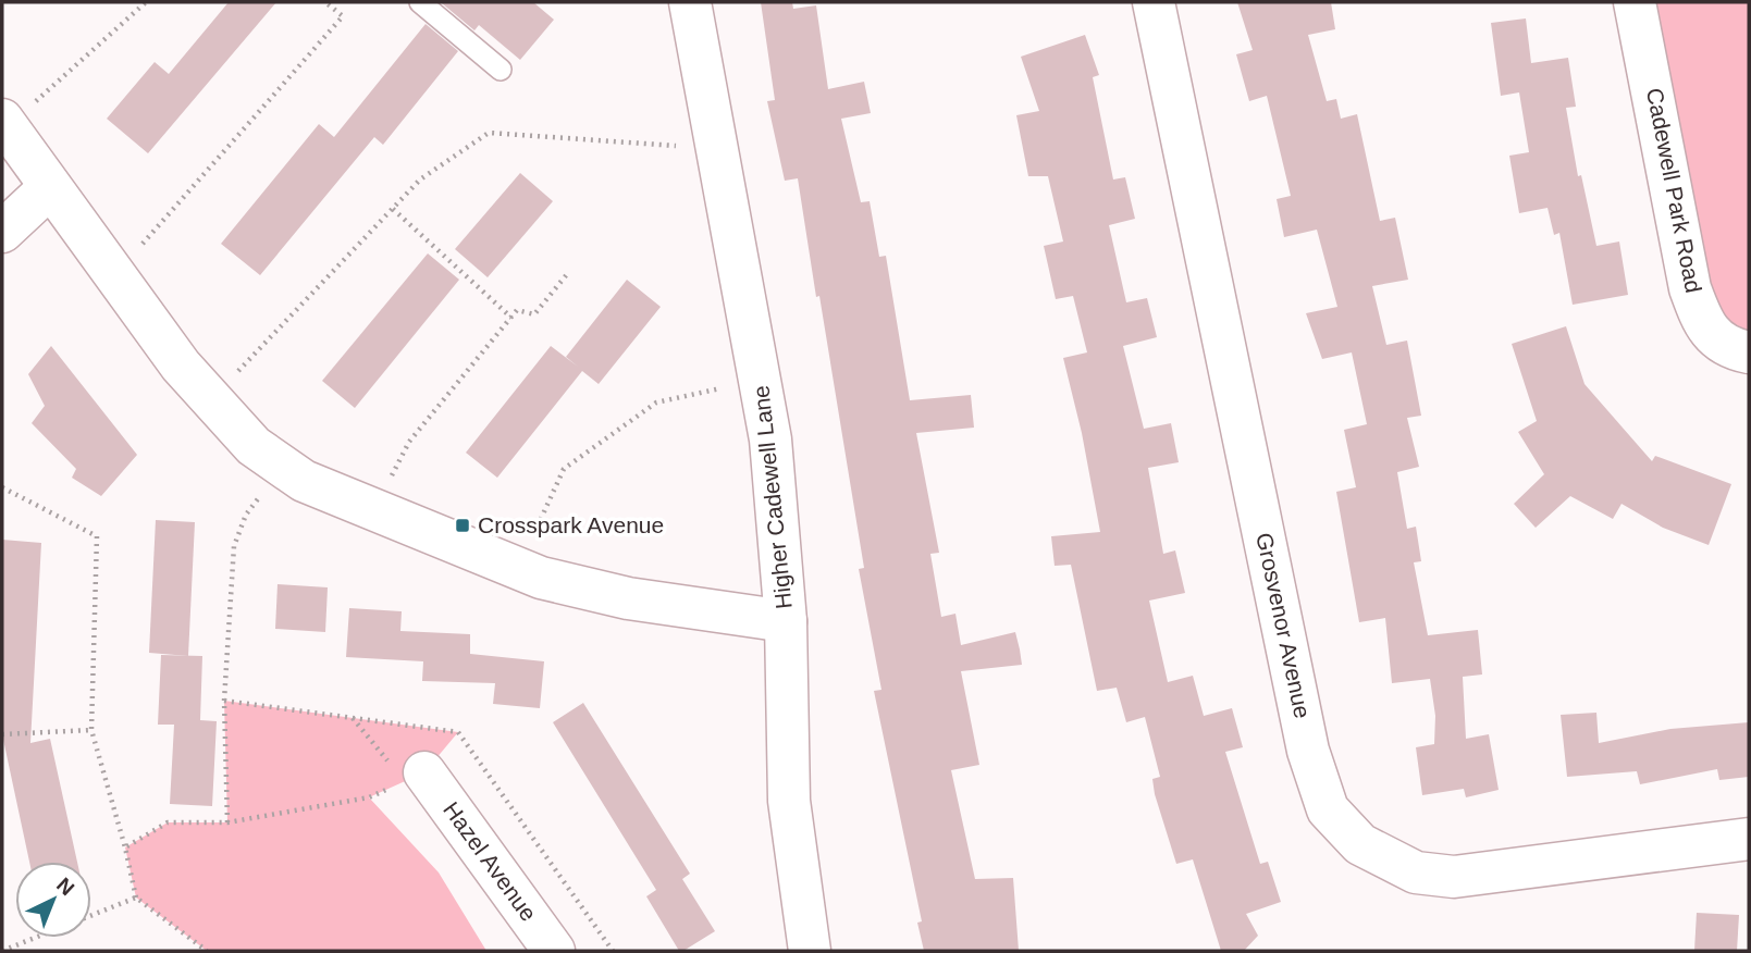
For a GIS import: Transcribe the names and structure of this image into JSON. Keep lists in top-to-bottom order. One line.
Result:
{"streets":{"street":["Cadewell Park Road","Higher Cadewell Lane","Grosvenor Avenue","Hazel Avenue"]},"places":{"transit":["Crosspark Avenue"]},"north":"top right"}
